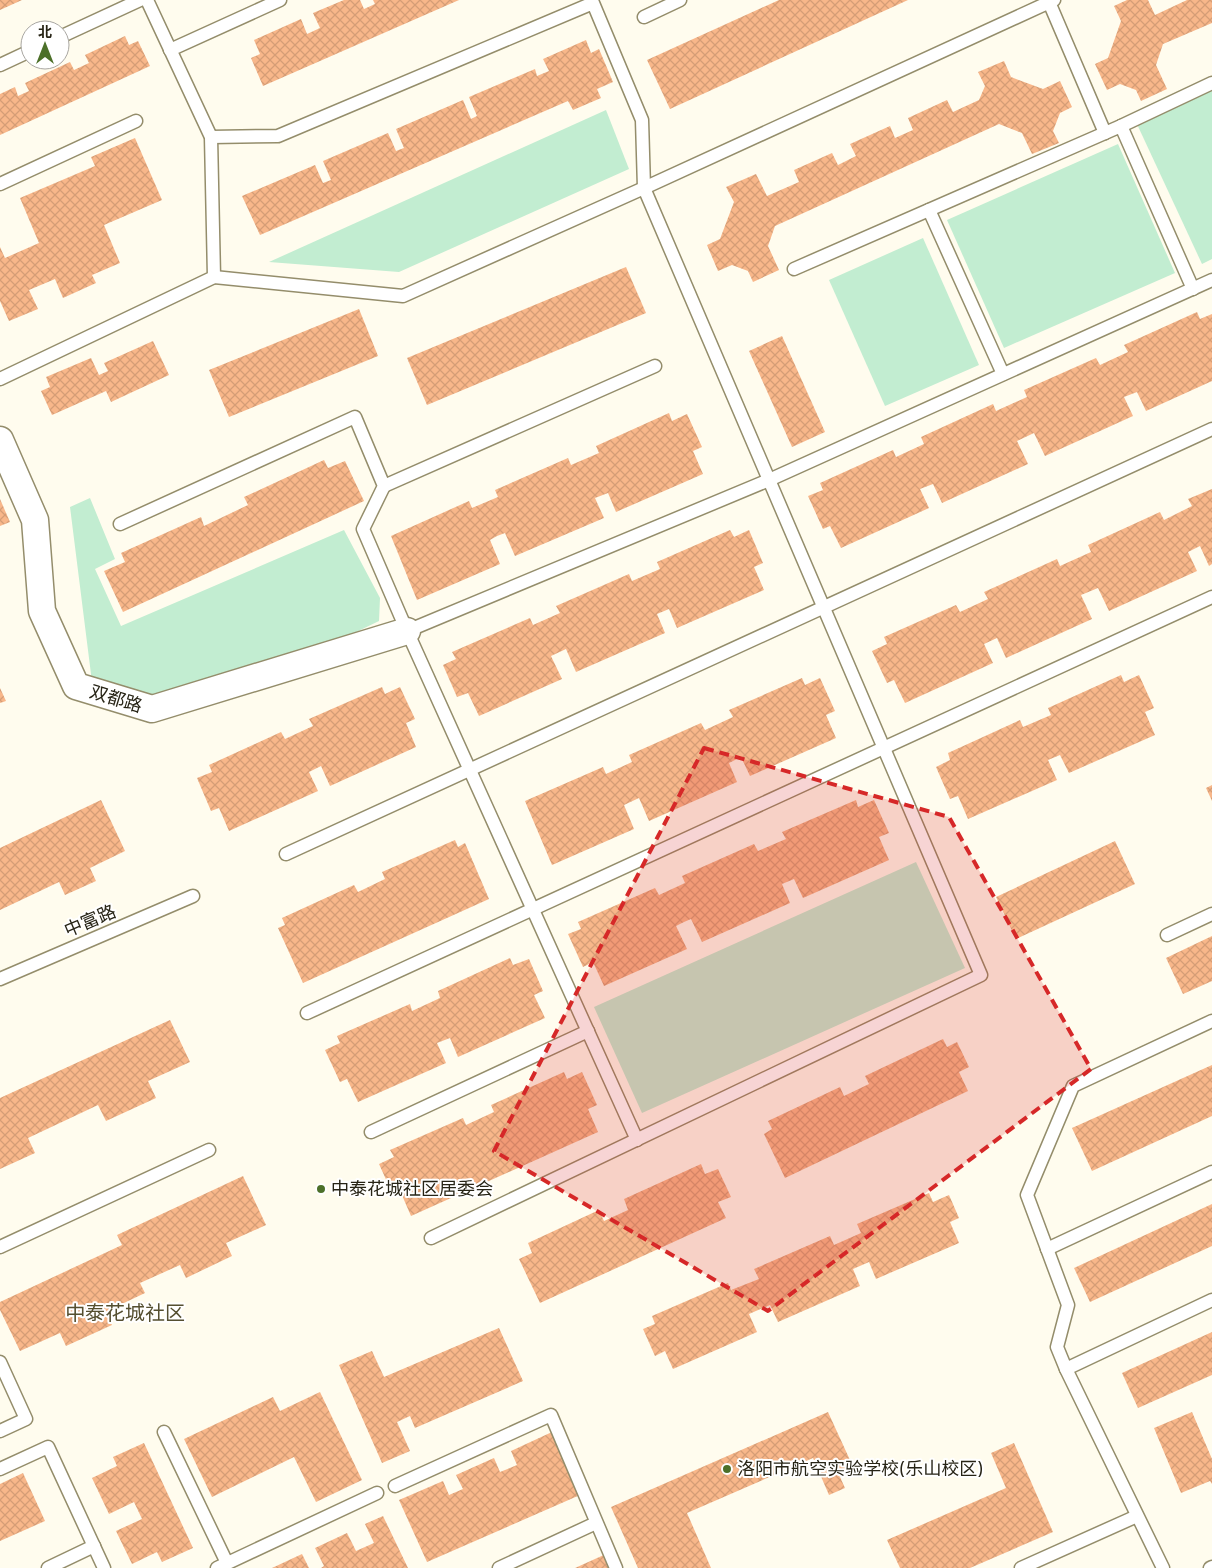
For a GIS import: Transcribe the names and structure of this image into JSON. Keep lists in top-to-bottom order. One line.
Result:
{"streets":{"street":["双都路"],"lane":["中富路"]},"districts":["中泰花城社区"],"places":["中泰花城社区居委会","洛阳市航空实验学校(乐山校区)"],"north":"top"}
